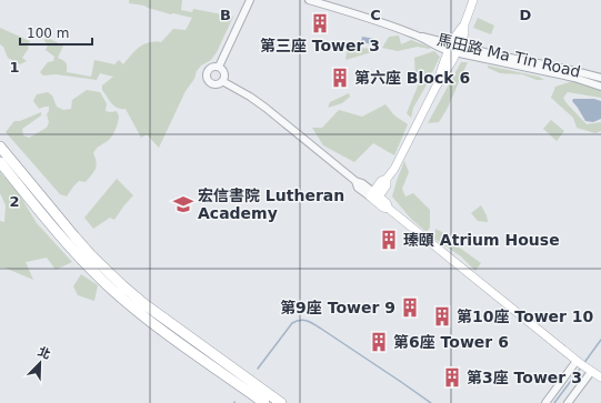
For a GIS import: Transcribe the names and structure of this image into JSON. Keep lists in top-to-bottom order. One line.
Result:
{"streets":{"street":["馬田路 Ma Tin Road"]},"places":{"building":["第三座 Tower 3","第六座 Block 6","瑧頤 Atrium House","第9座 Tower 9","第10座 Tower 10","第6座 Tower 6","第3座 Tower 3"],"school or university":["宏信書院 Lutheran Academy"]},"scale_bar":"100 m","north":"top right","grid":{"columns":["B","C","D"],"rows":["1","2"]}}
